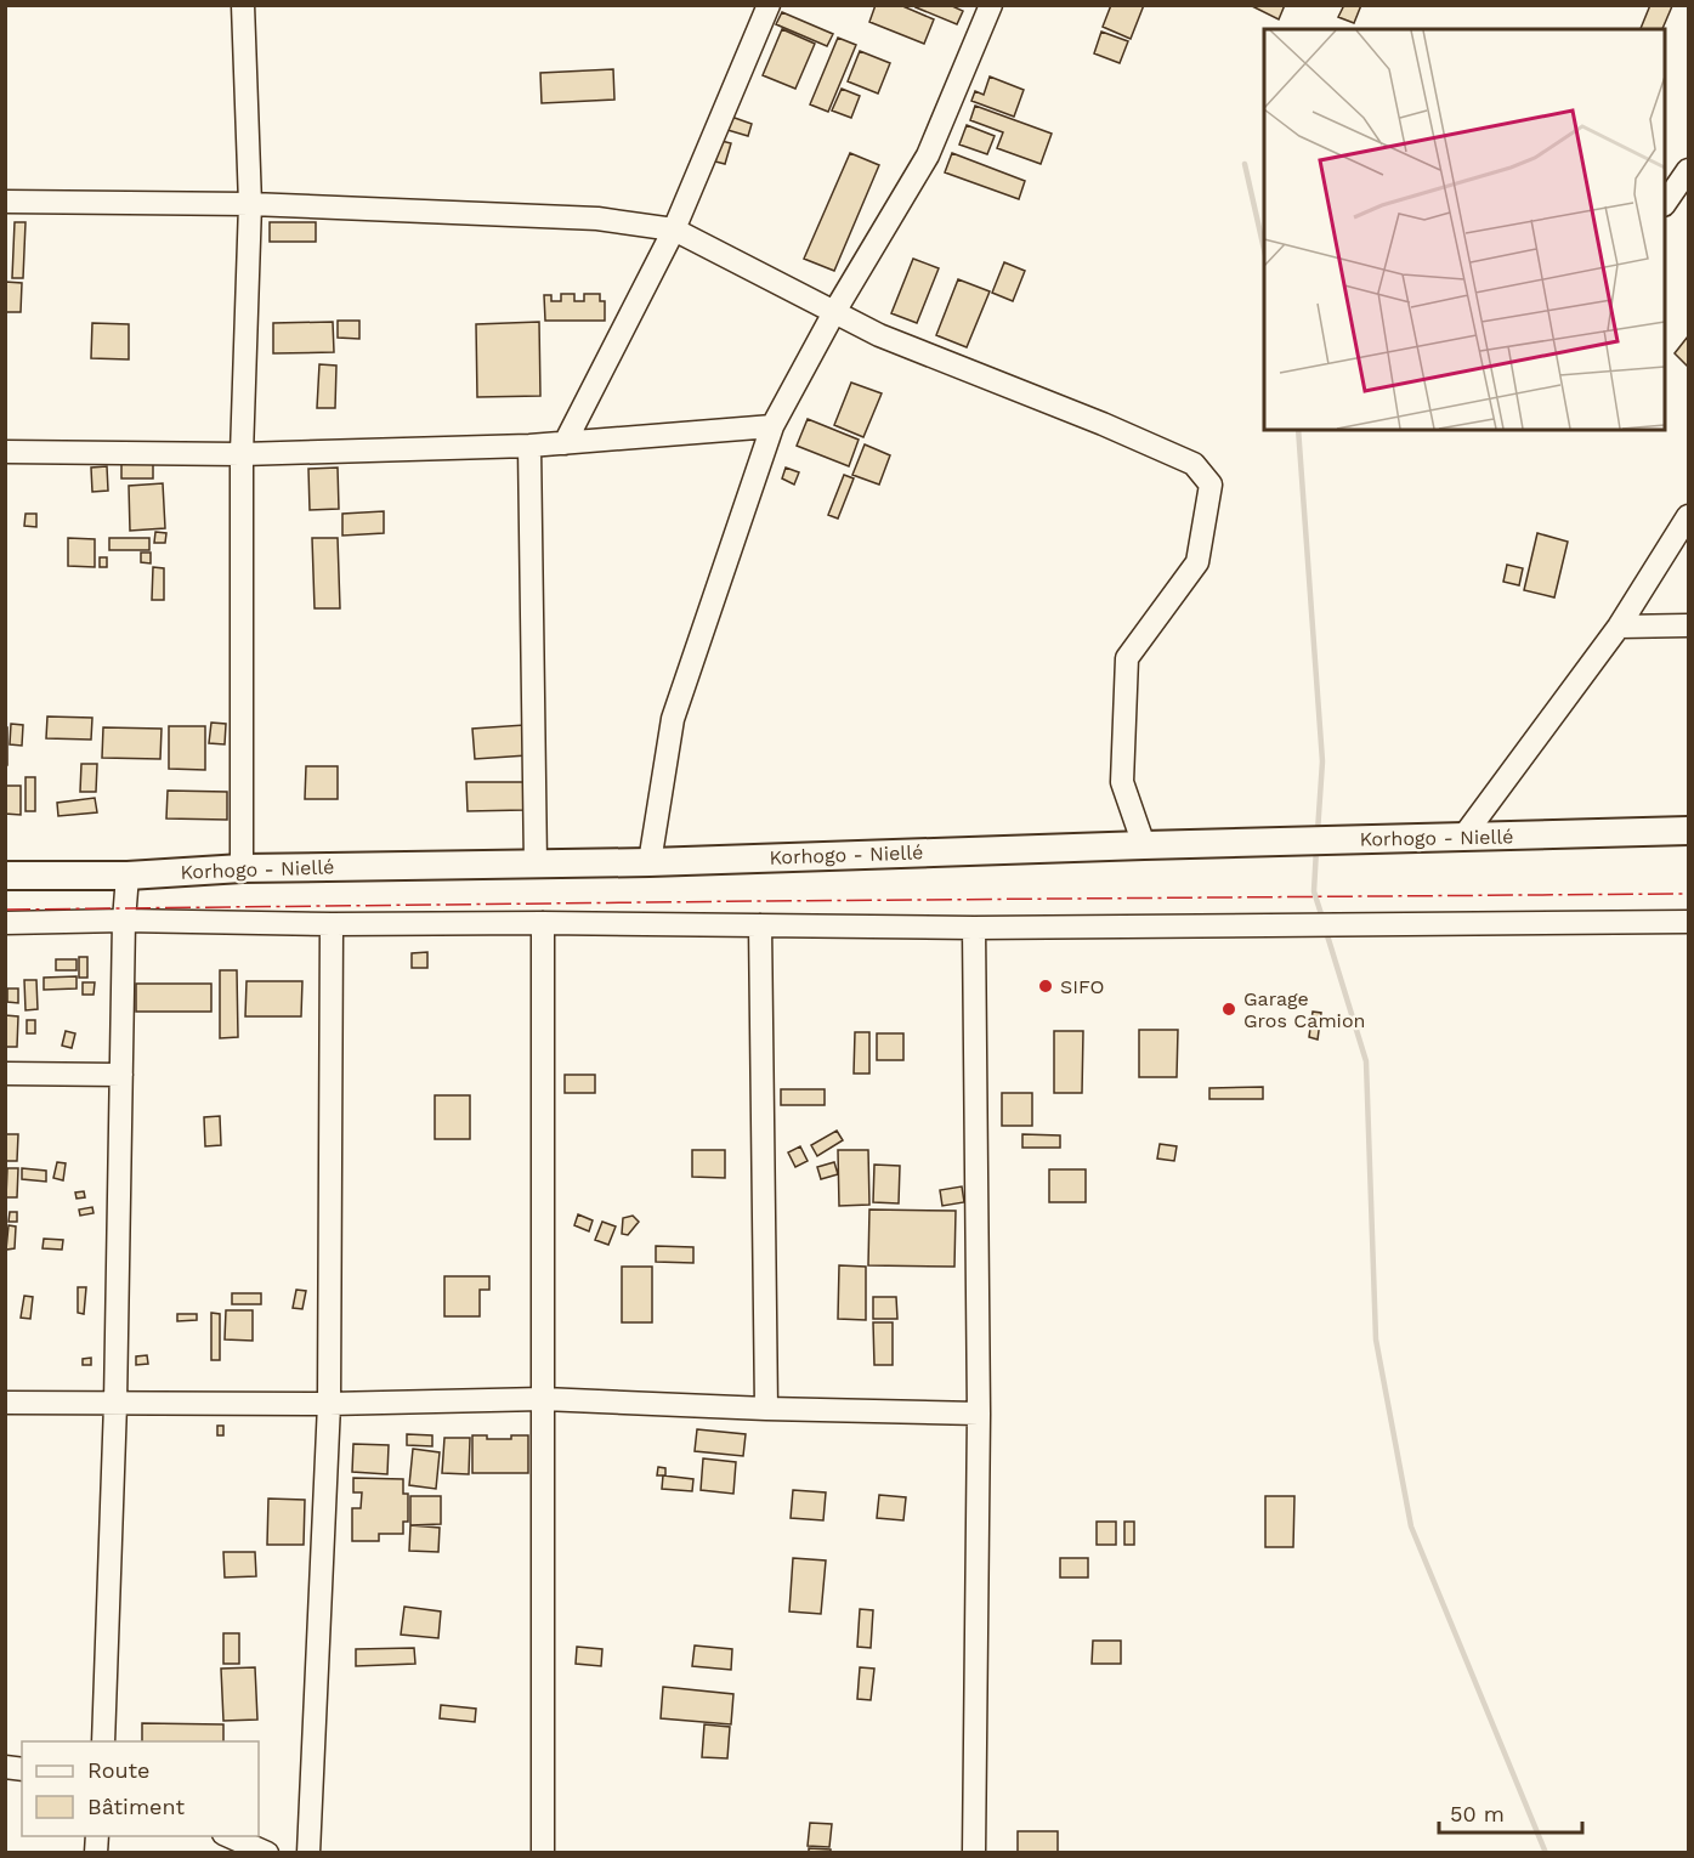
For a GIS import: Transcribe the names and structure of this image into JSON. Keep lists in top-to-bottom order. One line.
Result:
{"streets":{"main road":["Korhogo - Niellé"]},"places":["SIFO","Garage Gros Camion"],"legend":["Route","Bâtiment"],"scale_bar":"50 m"}
